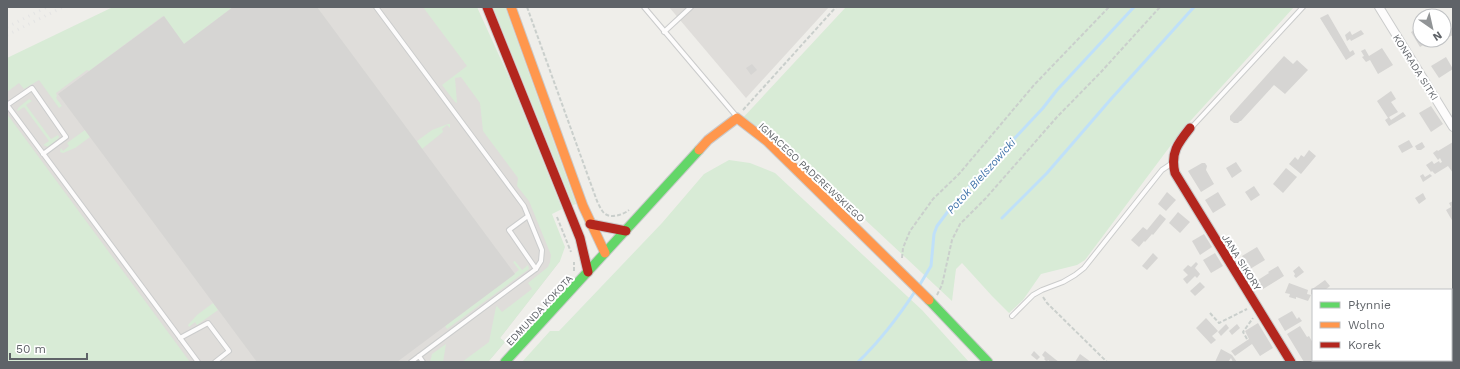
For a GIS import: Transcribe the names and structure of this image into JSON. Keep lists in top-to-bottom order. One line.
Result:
{"streets":{"main road":["IGNACEGO PADEREWSKIEGO","JANA SIKORY","EDMUNDA KOKOTA"],"street":["KONRADA SITKI"]},"water":["Potok Bielszowicki"],"legend":["Płynnie","Wolno","Korek"],"scale_bar":"50 m","north":"bottom right"}
